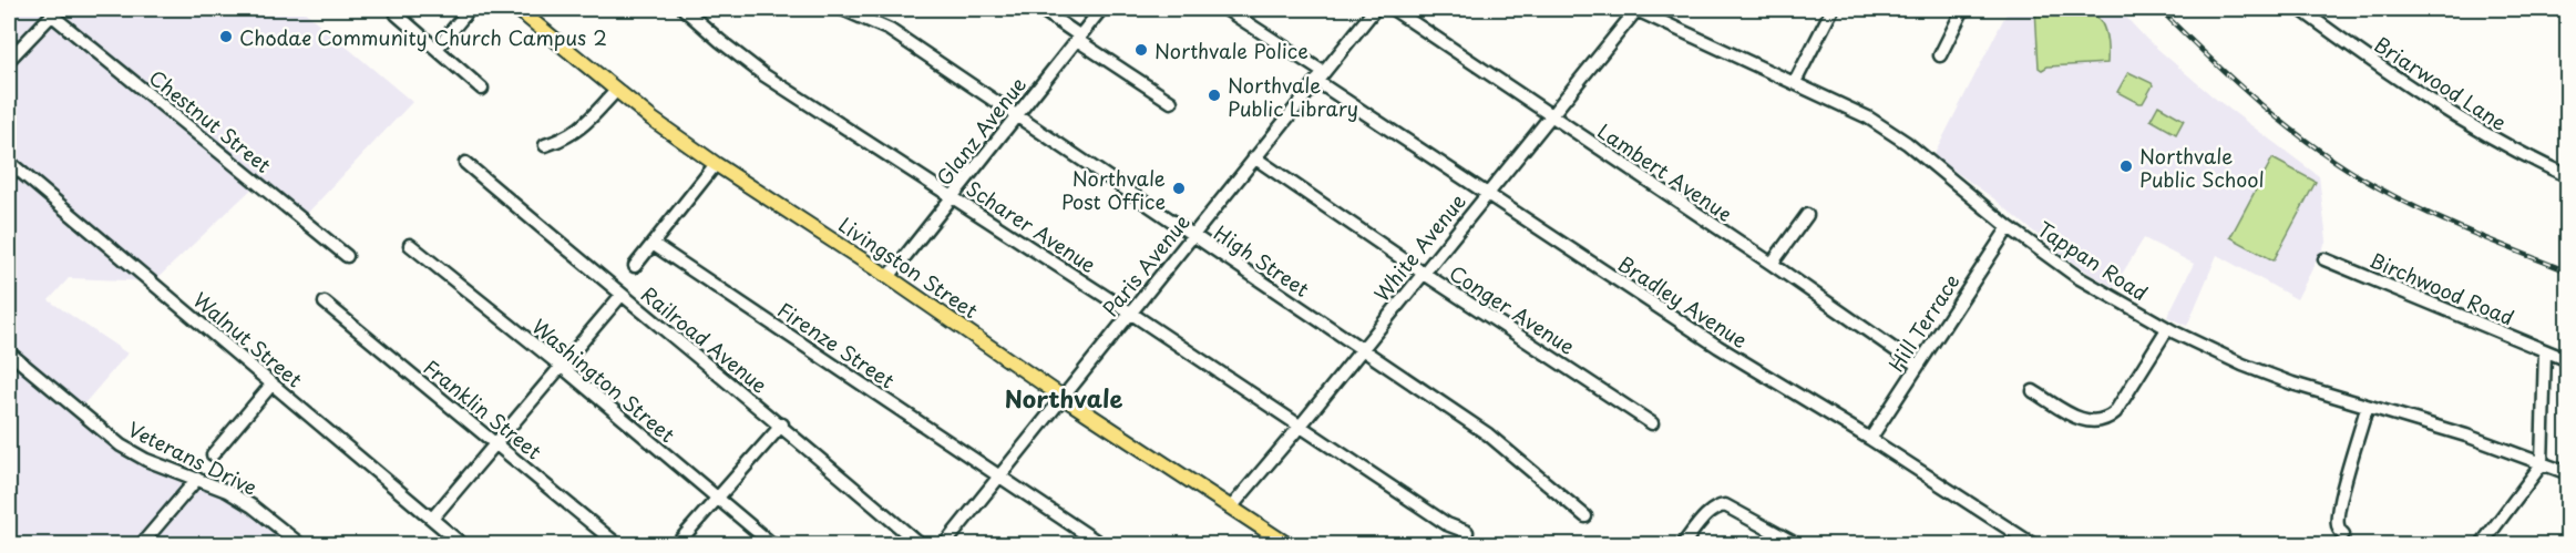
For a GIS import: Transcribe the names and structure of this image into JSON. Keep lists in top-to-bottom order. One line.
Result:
{"streets":{"main road":["Livingston Street"],"street":["Briarwood Lane","Chestnut Street","Glanz Avenue","Lambert Avenue","Scharer Avenue","White Avenue","High Street","Tappan Road","Paris Avenue","Birchwood Road","Bradley Avenue","Conger Avenue","Hill Terrace","Walnut Street","Railroad Avenue","Firenze Street","Washington Street","Franklin Street","Veterans Drive"]},"crossings":[["Glanz Avenue","Scharer Avenue"],["Glanz Avenue","High Street"],["Glanz Avenue","Livingston Street"],["Lambert Avenue","White Avenue"],["Lambert Avenue","Hill Terrace"],["Scharer Avenue","White Avenue"],["Scharer Avenue","Paris Avenue"],["White Avenue","High Street"],["White Avenue","Tappan Road"],["White Avenue","Livingston Street"],["White Avenue","Bradley Avenue"],["White Avenue","Conger Avenue"],["High Street","Paris Avenue"],["Tappan Road","Hill Terrace"],["Paris Avenue","Livingston Street"],["Paris Avenue","Bradley Avenue"],["Paris Avenue","Conger Avenue"],["Paris Avenue","Firenze Street"],["Bradley Avenue","Hill Terrace"]],"districts":["Northvale"],"places":["Chodae Community Church Campus 2","Northvale Police","Northvale Public Library","Northvale Public School","Northvale Post Office"]}
